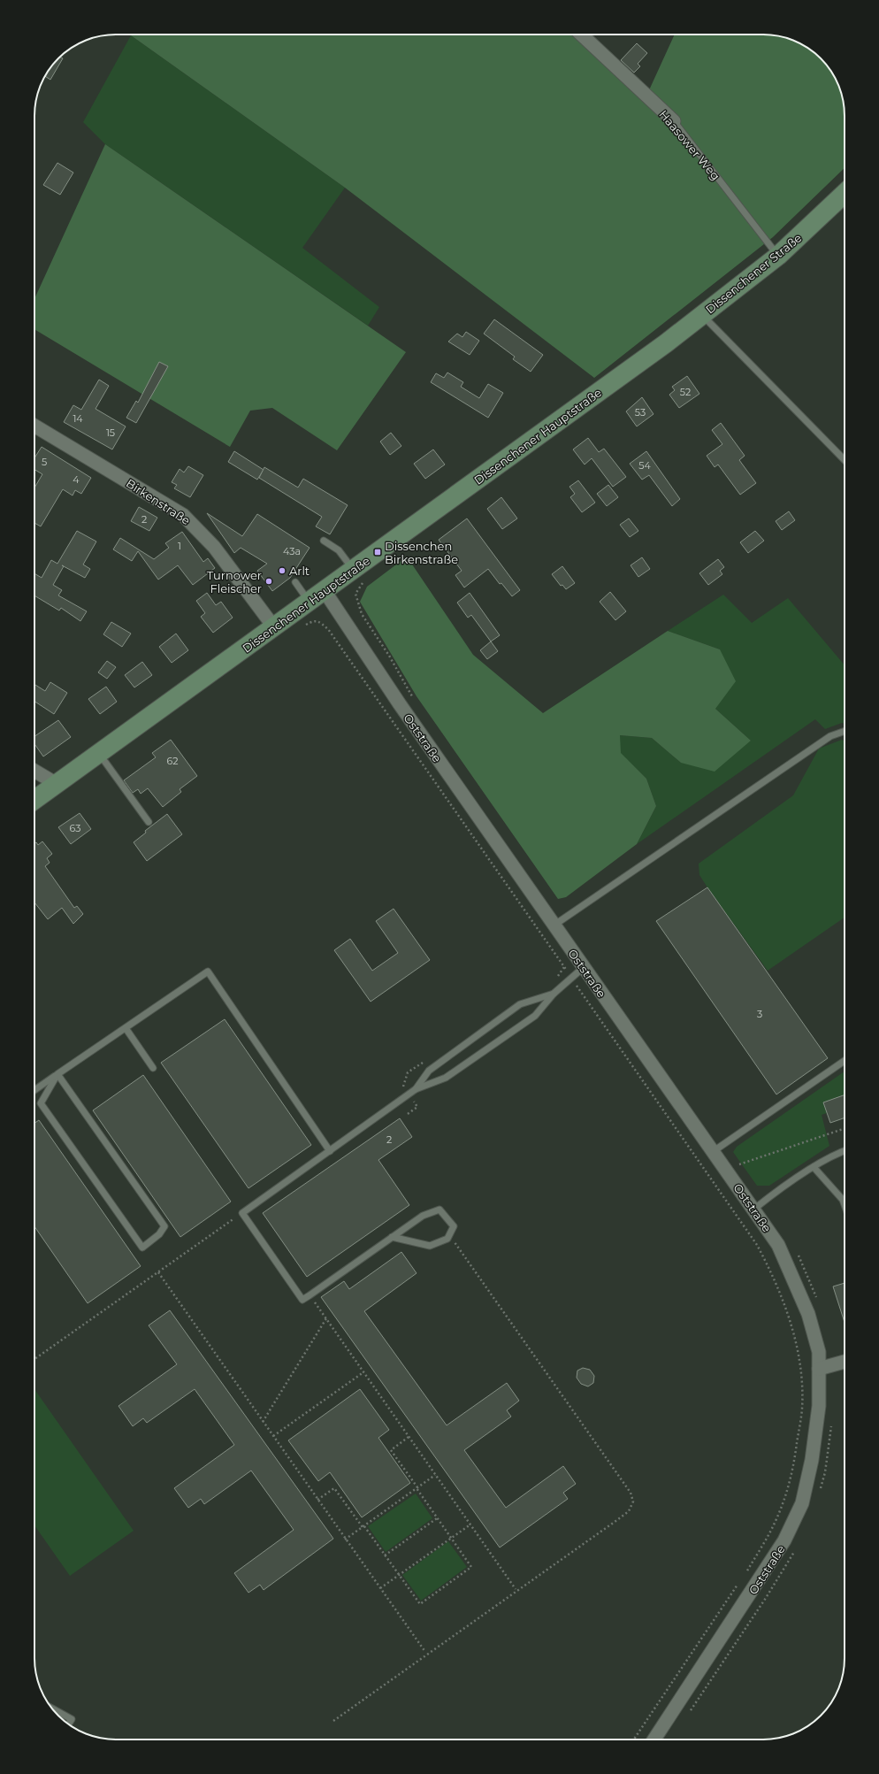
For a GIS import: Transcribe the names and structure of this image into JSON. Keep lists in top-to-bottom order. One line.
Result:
{"streets":{"main road":["Dissenchener Straße","Dissenchener Hauptstraße"],"street":["Haasower Weg","Birkenstraße","Oststraße"]},"crossings":[["Haasower Weg","Dissenchener Straße"],["Dissenchener Straße","Dissenchener Hauptstraße"],["Dissenchener Hauptstraße","Birkenstraße"],["Dissenchener Hauptstraße","Oststraße"]],"places":{"transit":["Dissenchen Birkenstraße"],"other":["Arlt","Turnower Fleischer"]},"house_numbers":["52","53","14","15","5","54","4","2","1","43a","62","63","3","2"]}
